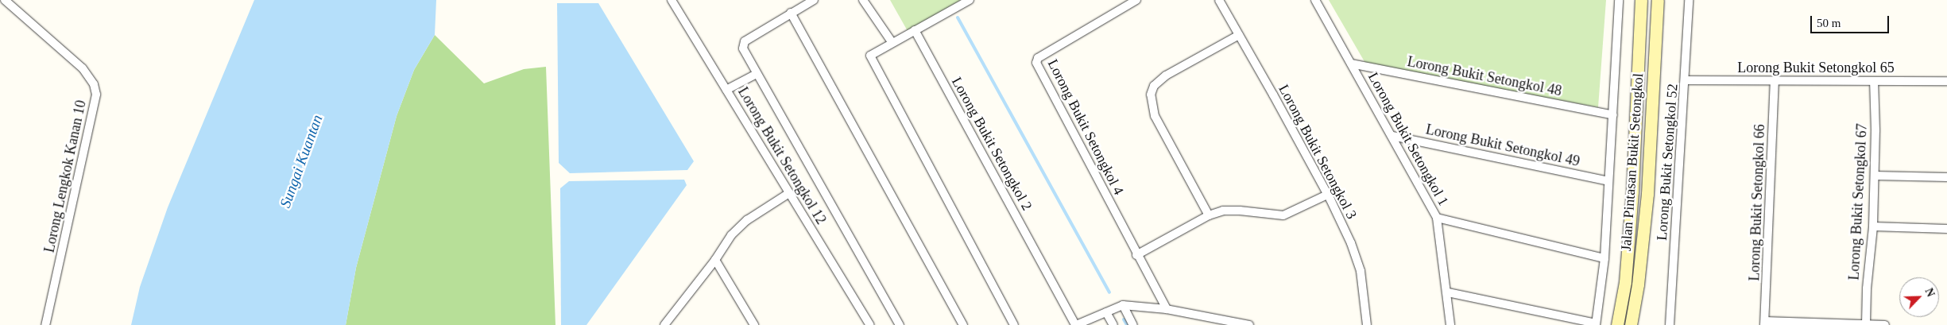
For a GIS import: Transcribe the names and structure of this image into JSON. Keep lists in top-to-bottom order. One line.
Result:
{"streets":{"main road":["Jalan Pintasan Bukit Setongkol"],"street":["Lorong Bukit Setongkol 65","Lorong Bukit Setongkol 48","Lorong Bukit Setongkol 4","Lorong Bukit Setongkol 1","Lorong Bukit Setongkol 2","Lorong Bukit Setongkol 49","Lorong Bukit Setongkol 3","Lorong Bukit Setongkol 12","Lorong Bukit Setongkol 52","Lorong Lengkok Kanan 10","Lorong Bukit Setongkol 67","Lorong Bukit Setongkol 66"]},"crossings":[["Lorong Bukit Setongkol 65","Lorong Bukit Setongkol 52"],["Lorong Bukit Setongkol 65","Lorong Bukit Setongkol 67"],["Lorong Bukit Setongkol 65","Lorong Bukit Setongkol 66"],["Lorong Bukit Setongkol 48","Lorong Bukit Setongkol 1"],["Lorong Bukit Setongkol 1","Lorong Bukit Setongkol 49"]],"water":["Sungai Kuantan"],"scale_bar":"50 m","north":"top right"}
